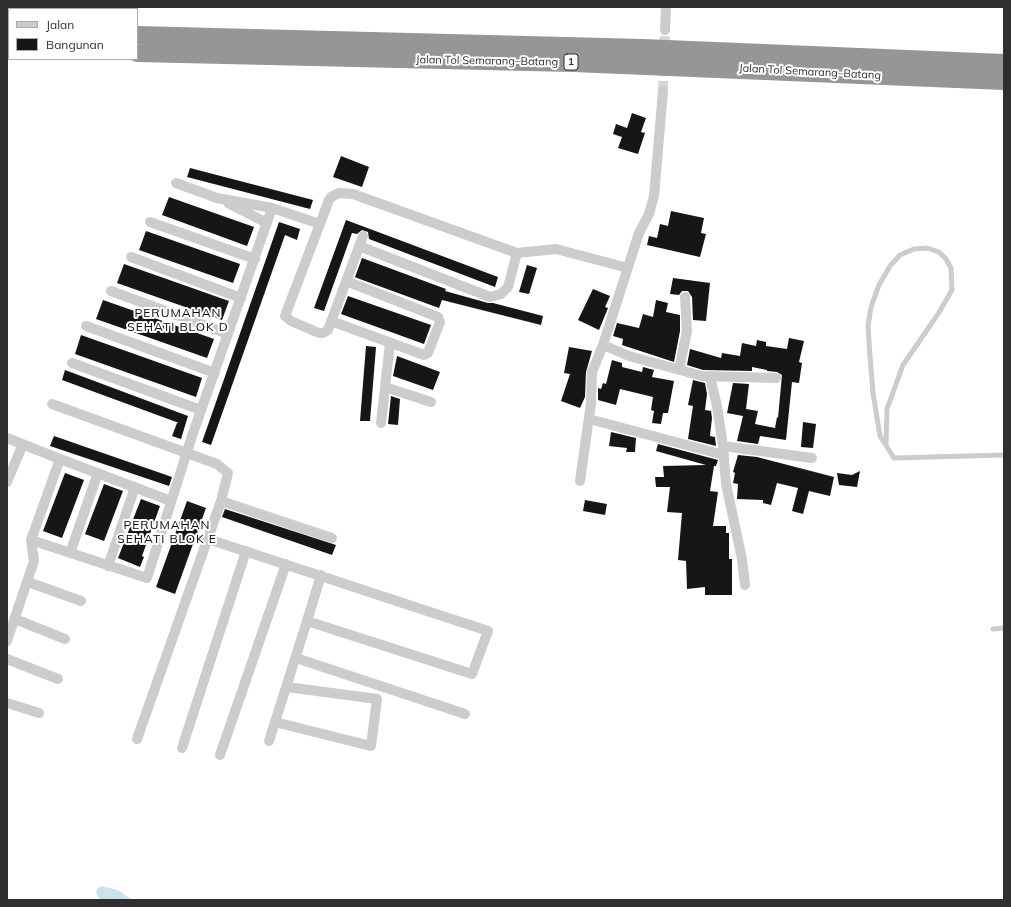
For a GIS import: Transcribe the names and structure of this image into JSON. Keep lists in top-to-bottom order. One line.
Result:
{"streets":{"highway":["Jalan Tol Semarang–Batang","1"]},"districts":["PERUMAHAN SEHATI BLOK D","PERUMAHAN SEHATI BLOK E"],"legend":["Jalan","Bangunan"]}
